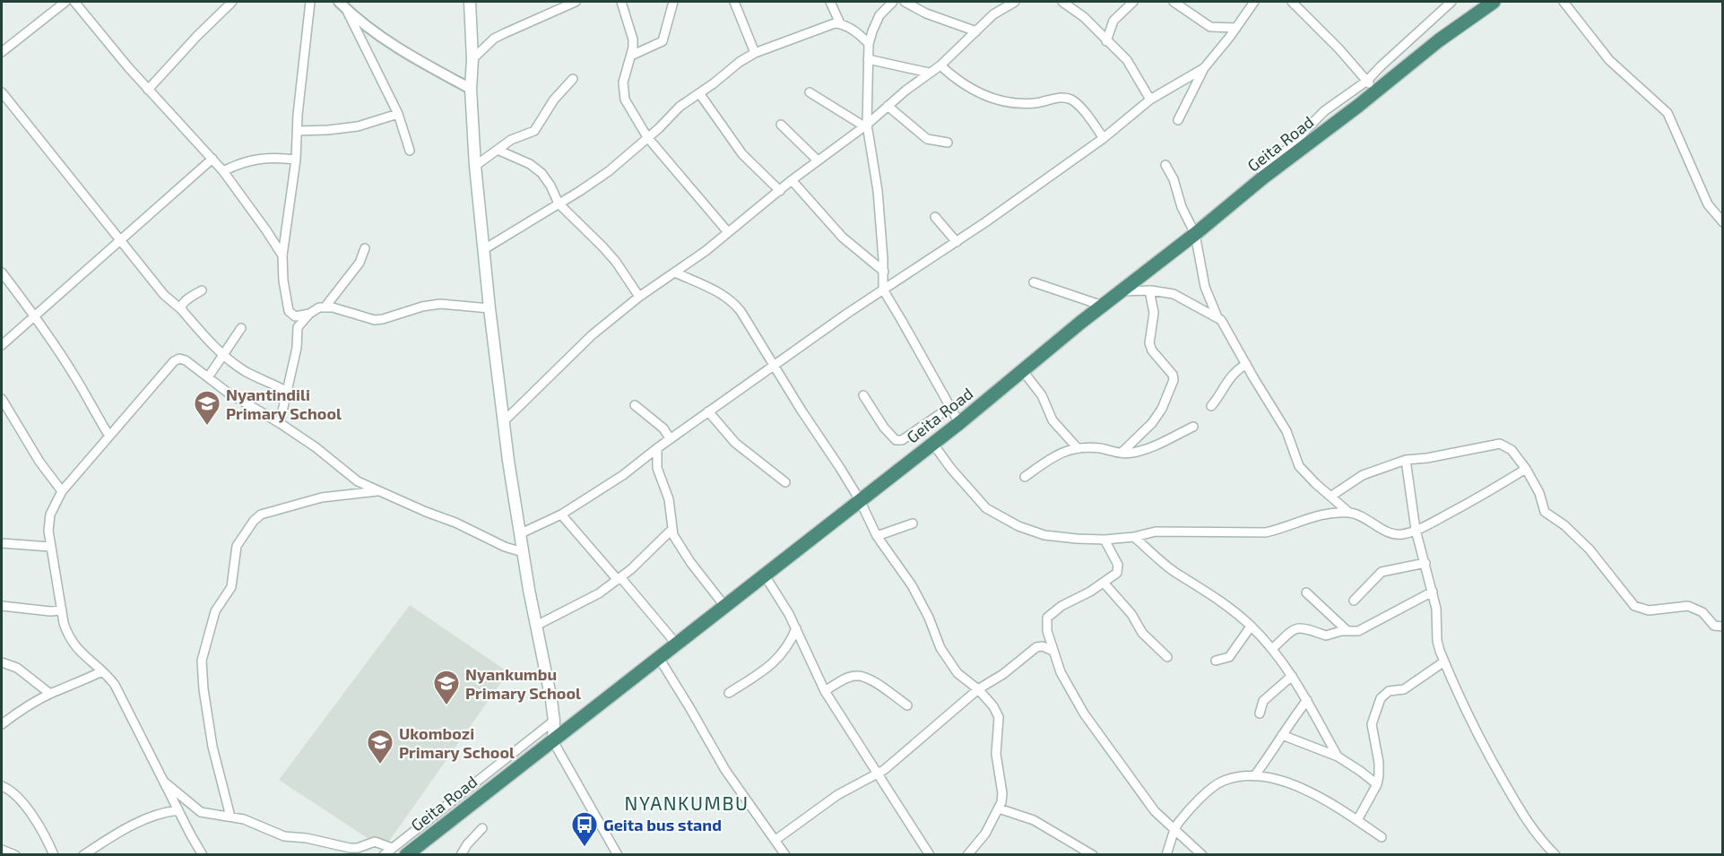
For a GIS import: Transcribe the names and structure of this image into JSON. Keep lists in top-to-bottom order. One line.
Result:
{"streets":{"highway":["Geita Road"]},"districts":["NYANKUMBU"],"places":{"school or university":["Nyantindili Primary School","Nyankumbu Primary School","Ukombozi Primary School"],"bus stop":["Geita bus stand"]}}
